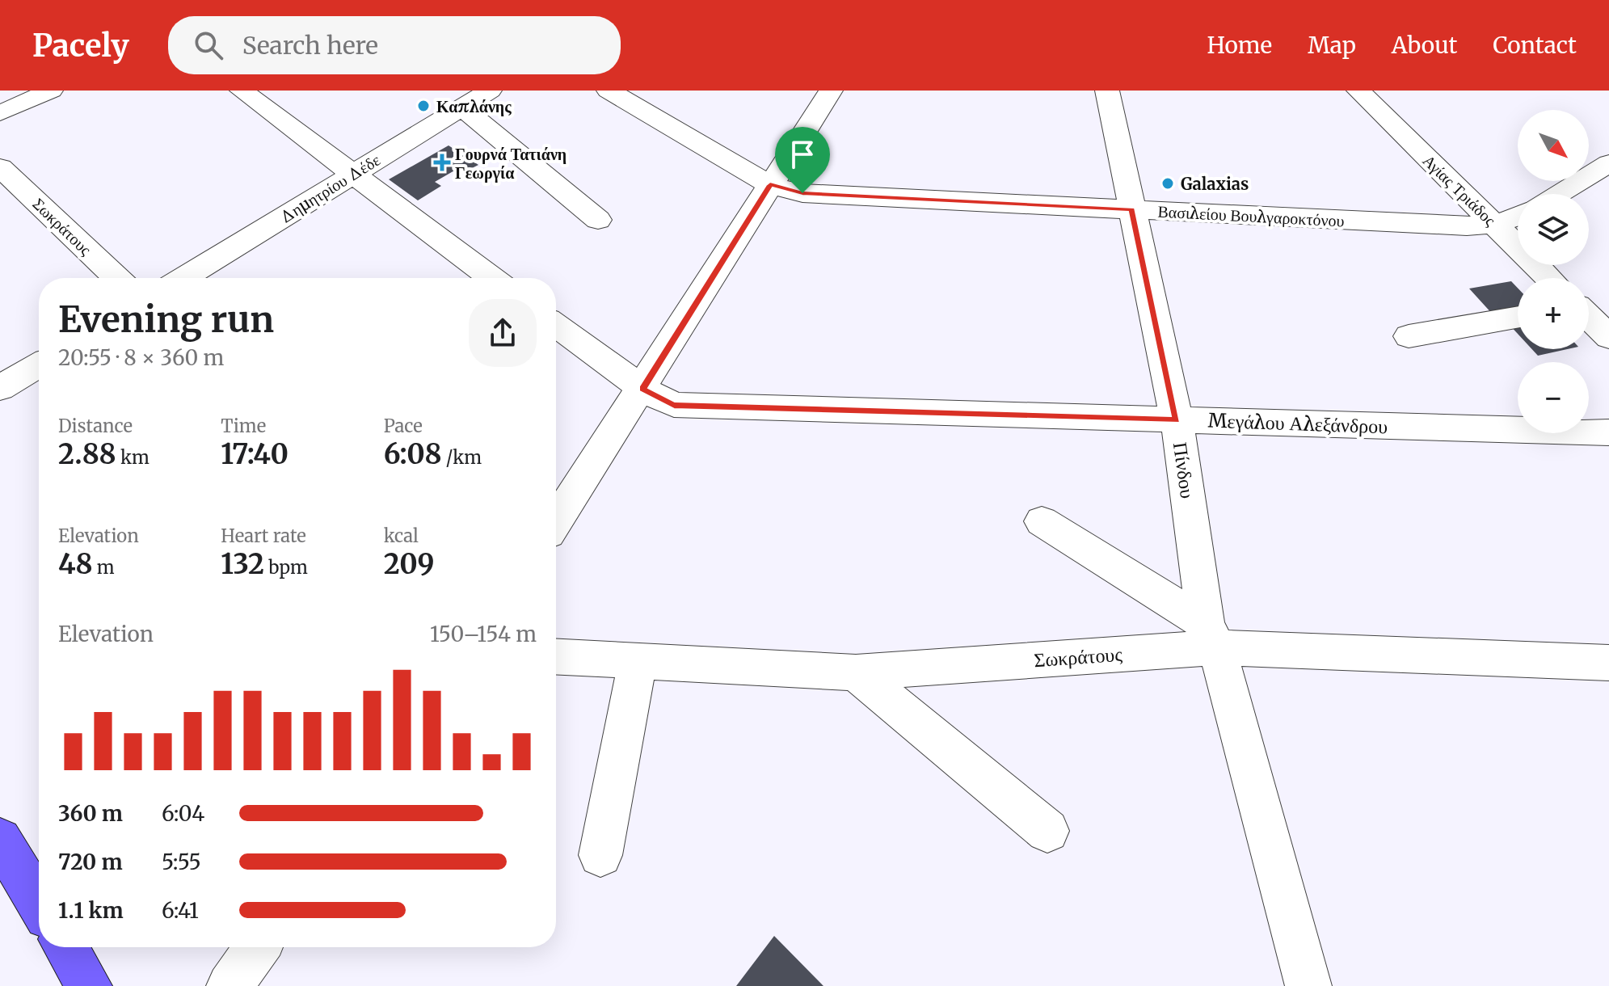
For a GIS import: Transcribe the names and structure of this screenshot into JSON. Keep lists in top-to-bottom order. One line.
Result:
{"streets":{"street":["Δημητρίου Δέδε","Αγίας Τριάδος","Βασιλείου Βουλγαροκτόνου","Σωκράτους","Μεγάλου Αλεξάνδρου","Πίνδου"]},"crossings":[["Αγίας Τριάδος","Βασιλείου Βουλγαροκτόνου"],["Βασιλείου Βουλγαροκτόνου","Πίνδου"],["Σωκράτους","Πίνδου"],["Μεγάλου Αλεξάνδρου","Πίνδου"]],"places":{"other":["Καπλάνης","Galaxias"],"health":["Γουρνά Τατιάνη Γεωργία"]},"north":"bottom right","page":{"header":"Pacely","search":"Search here","nav":["Home","Map","About","Contact"],"map_buttons":["+","−"],"heading":["Evening run","20:55 · 8 × 360 m"],"stats":[["Distance","2.88 km"],["Time","17:40"],["Pace","6:08 /km"],["Elevation","48 m"],["Heart rate","132 bpm"],["kcal","209"]],"chart":["Elevation","150–154 m"],"list":[{"name":"360 m","note":"6:04"},{"name":"720 m","note":"5:55"},{"name":"1.1 km","note":"6:41"}]}}
